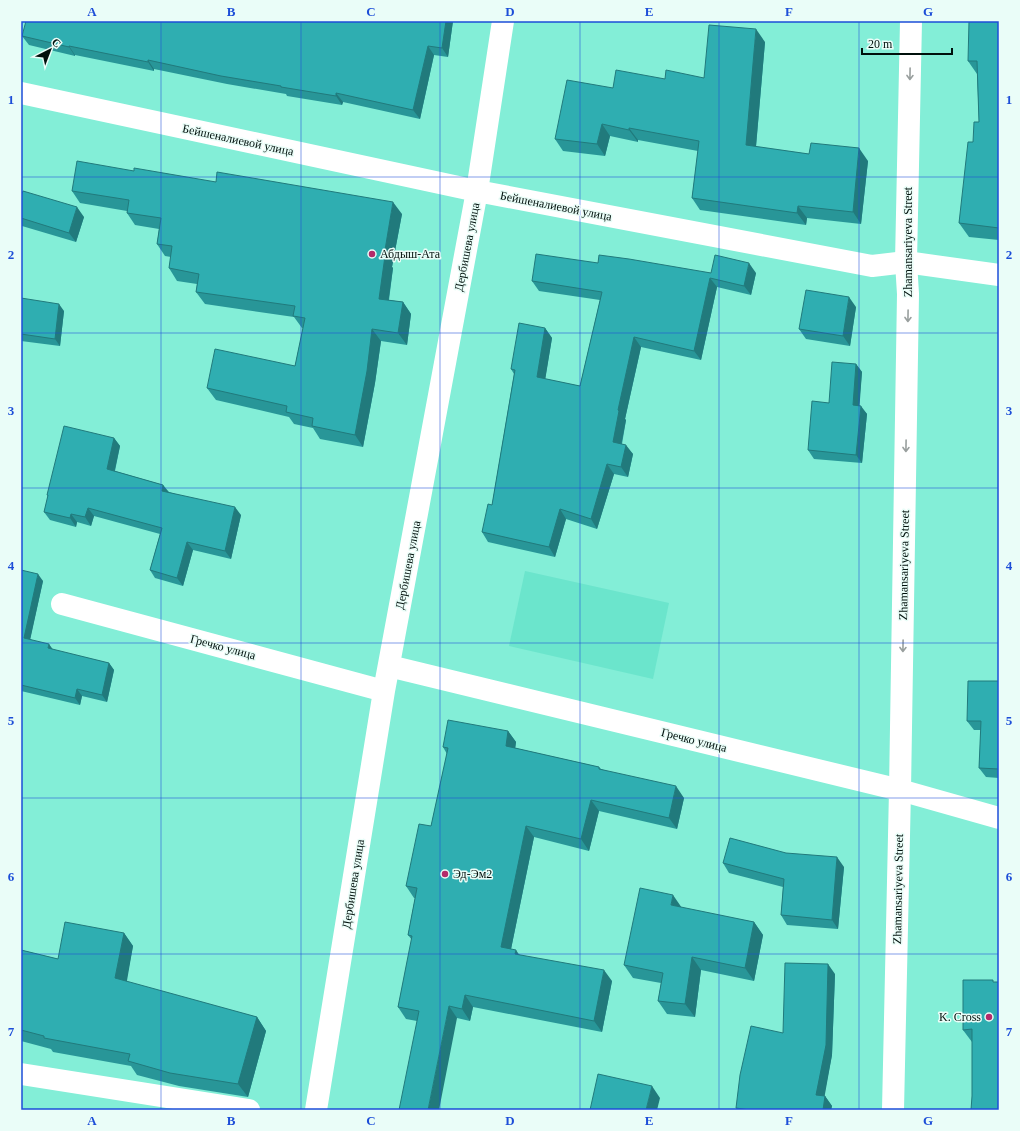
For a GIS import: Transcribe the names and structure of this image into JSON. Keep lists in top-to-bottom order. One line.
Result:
{"streets":{"street":["Бейшеналиевой улица","Zhamansariyeva Street","Дербишева улица","Гречко улица"]},"crossings":[["Бейшеналиевой улица","Zhamansariyeva Street"],["Бейшеналиевой улица","Дербишева улица"],["Zhamansariyeva Street","Гречко улица"],["Дербишева улица","Гречко улица"]],"one_way":["Zhamansariyeva Street"],"places":["Абдыш-Ата","Эд-Эм2","K. Cross"],"scale_bar":"20 m","north":"top right","grid":{"columns":["A","B","C","D","E","F","G"],"rows":["1","2","3","4","5","6","7"]}}
